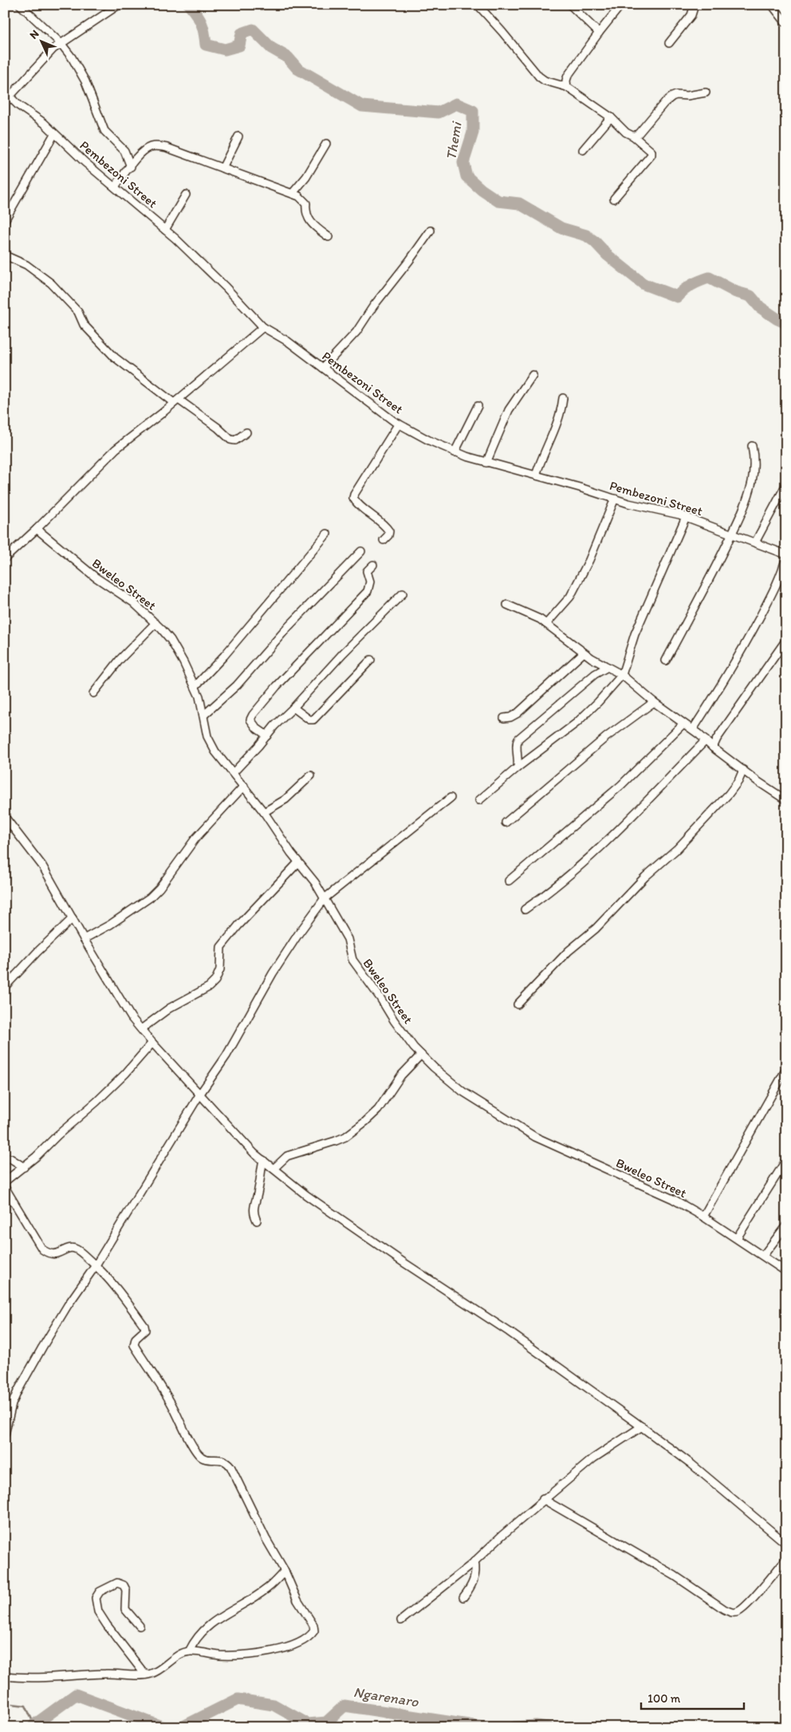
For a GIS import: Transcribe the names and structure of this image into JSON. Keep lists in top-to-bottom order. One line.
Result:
{"streets":{"street":["Pembezoni Street","Bweleo Street"]},"water":["Themi","Ngarenaro"],"scale_bar":"100 m","north":"top left"}
